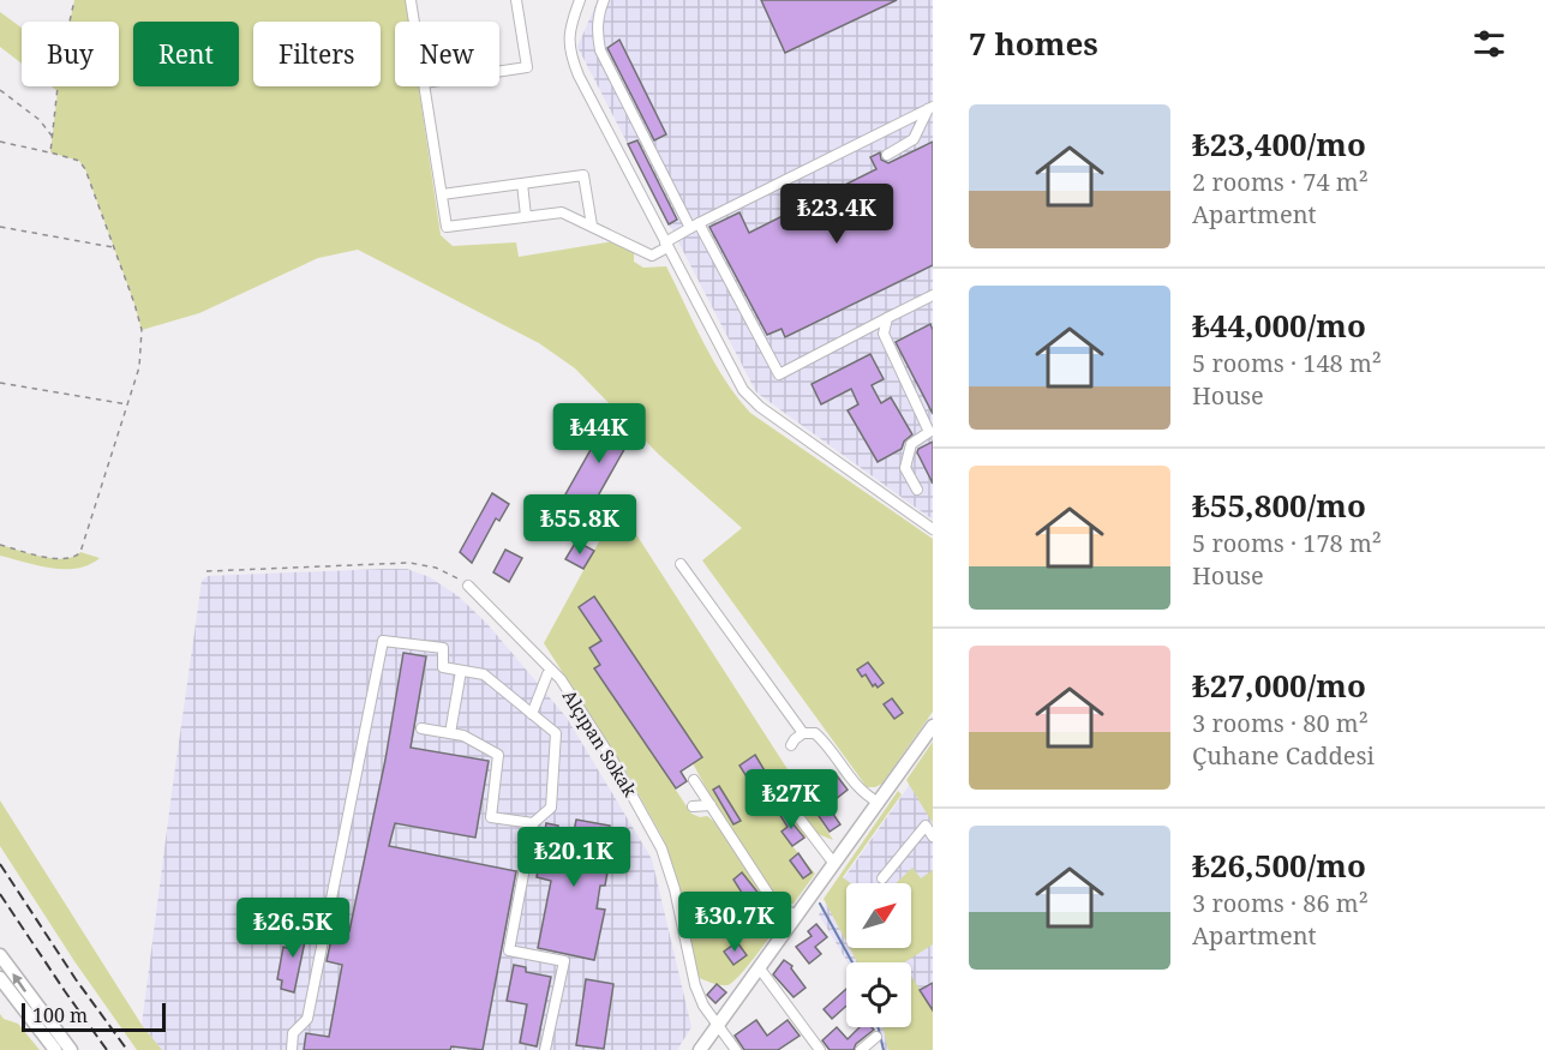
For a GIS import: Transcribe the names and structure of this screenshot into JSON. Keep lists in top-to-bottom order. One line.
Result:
{"streets":{"street":["Alçıpan Sokak"]},"scale_bar":"100 m","north":"top right","page":{"heading":"7 homes","chip":["Buy","Rent","Filters","New"],"list":[{"name":"₺23,400/mo","note":"2 rooms · 74 m² · Apartment"},{"name":"₺44,000/mo","note":"5 rooms · 148 m² · House"},{"name":"₺55,800/mo","note":"5 rooms · 178 m² · House"},{"name":"₺27,000/mo","note":"3 rooms · 80 m² · Çuhane Caddesi"},{"name":"₺26,500/mo","note":"3 rooms · 86 m² · Apartment"}],"price":["₺23.4K","₺44K","₺55.8K","₺27K","₺20.1K","₺30.7K","₺26.5K"],"scale":"100 m"}}
